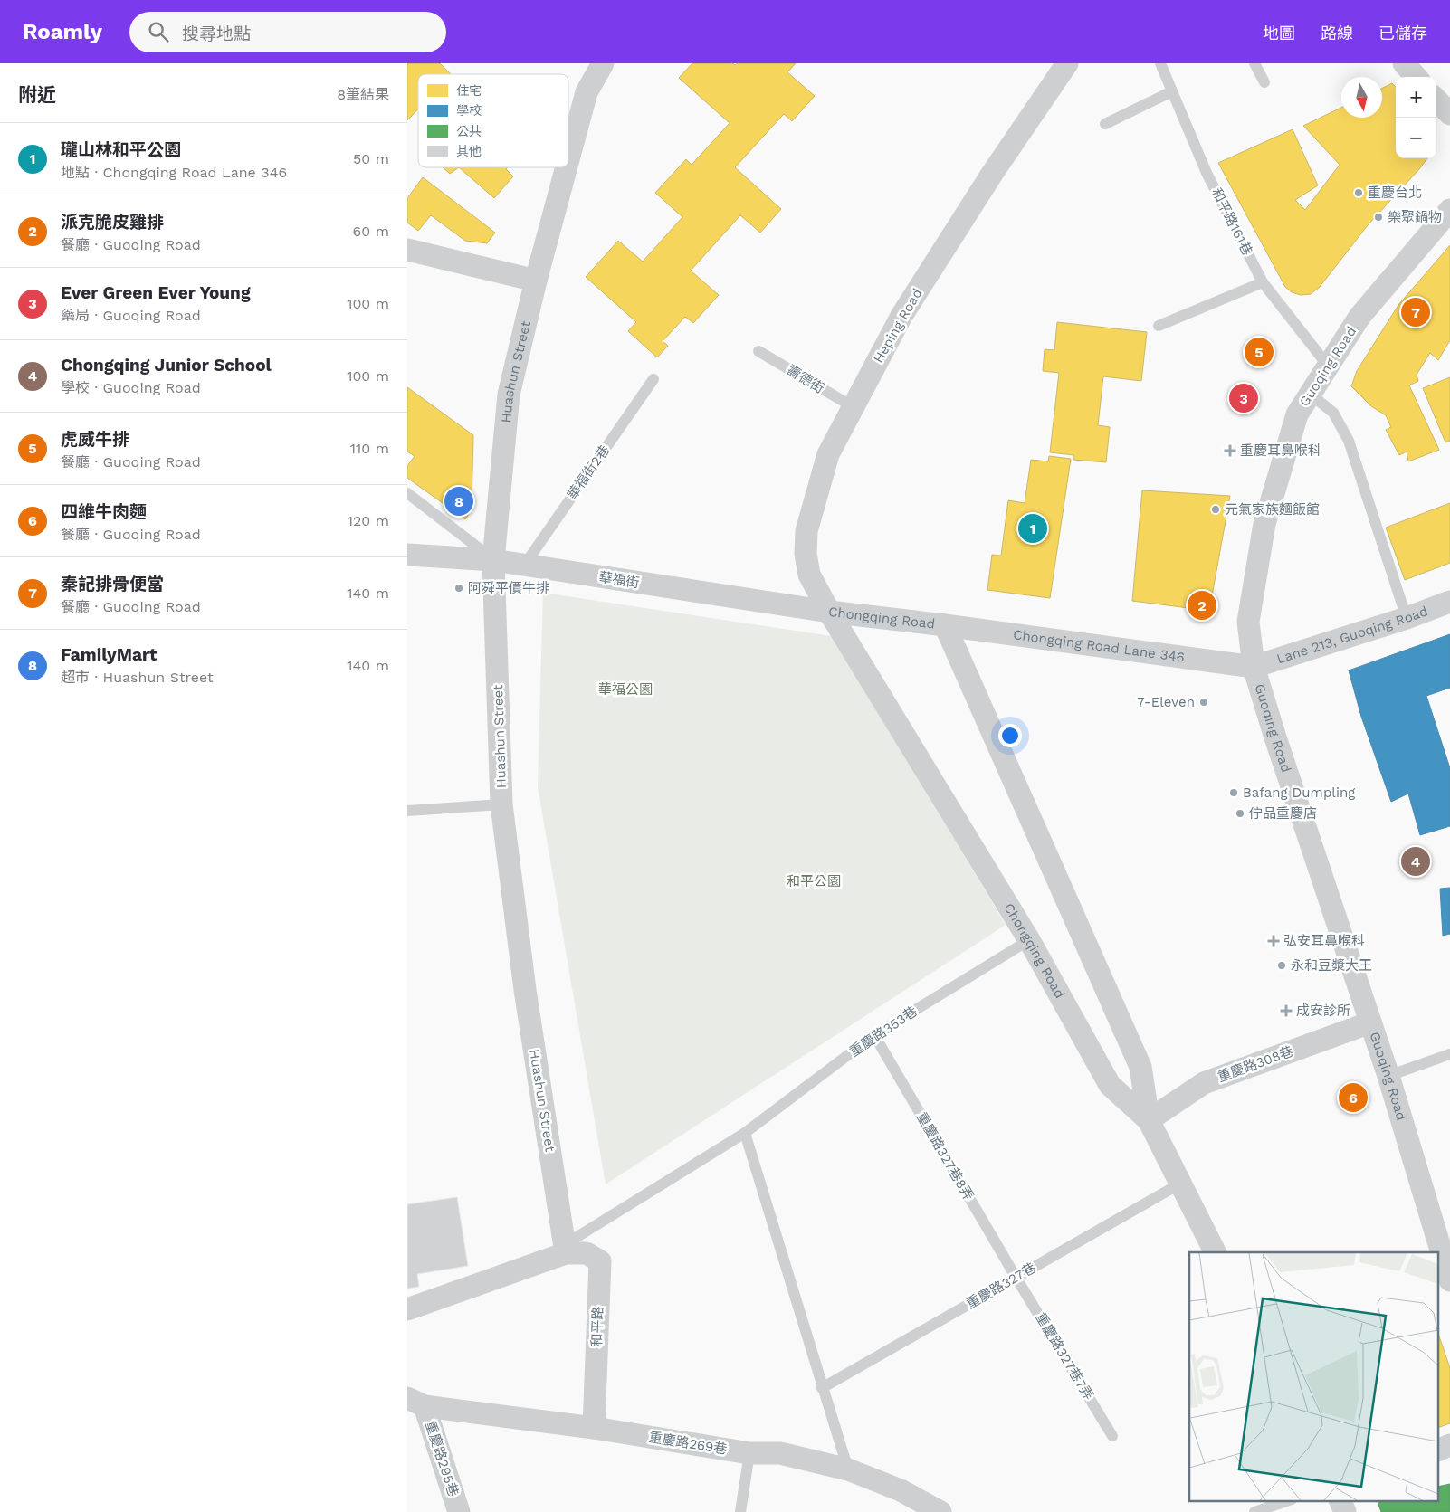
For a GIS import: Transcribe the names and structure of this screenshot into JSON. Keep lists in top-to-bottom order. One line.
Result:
{"streets":{"street":["Heping Road","Guoqing Road","Huashun Street","華福街","Chongqing Road","Lane 213, Guoqing Road","Chongqing Road Lane 346","重慶路308巷","和平路","重慶路269巷","重慶路295巷"],"lane":["和平路161巷","壽德街","華福街2巷","重慶路353巷","重慶路327巷8弄","重慶路327巷","重慶路327巷7弄"]},"crossings":[["和平路161巷","Guoqing Road"],["Heping Road","壽德街"],["Heping Road","華福街"],["Heping Road","Chongqing Road"],["Guoqing Road","Lane 213, Guoqing Road"],["Guoqing Road","Chongqing Road Lane 346"],["Guoqing Road","重慶路308巷"],["Huashun Street","華福街"],["Huashun Street","重慶路353巷"],["Huashun Street","和平路"],["華福街2巷","華福街"],["華福街","Chongqing Road"],["Chongqing Road","Chongqing Road Lane 346"],["Chongqing Road","重慶路353巷"],["Chongqing Road","重慶路308巷"],["Chongqing Road","重慶路327巷"],["Lane 213, Guoqing Road","Chongqing Road Lane 346"],["重慶路353巷","重慶路327巷8弄"],["重慶路353巷","和平路"],["重慶路327巷8弄","重慶路327巷"],["重慶路327巷8弄","重慶路327巷7弄"],["重慶路327巷","重慶路327巷7弄"],["和平路","重慶路269巷"],["重慶路269巷","重慶路295巷"]],"parks":["華福公園","和平公園"],"places":{"other":["重慶台北","樂聚鍋物","元氣家族麵飯館","阿舜平價牛排","7-Eleven","Bafang Dumpling","佇品重慶店","永和豆漿大王"],"health":["重慶耳鼻喉科","弘安耳鼻喉科","成安診所"]},"legend":["住宅","學校","公共","其他"],"north":"bottom","page":{"header":"Roamly","search":"搜尋地點","nav":["地圖","路線","已儲存"],"heading":["附近","8筆結果"],"map_buttons":["+","−"],"list":[{"mark":"1","name":"瓏山林和平公園","note":"地點 · Chongqing Road Lane 346","value":"50 m"},{"mark":"2","name":"派克脆皮雞排","note":"餐廳 · Guoqing Road","value":"60 m"},{"mark":"3","name":"Ever Green Ever Young","note":"藥局 · Guoqing Road","value":"100 m"},{"mark":"4","name":"Chongqing Junior School","note":"學校 · Guoqing Road","value":"100 m"},{"mark":"5","name":"虎威牛排","note":"餐廳 · Guoqing Road","value":"110 m"},{"mark":"6","name":"四維牛肉麵","note":"餐廳 · Guoqing Road","value":"120 m"},{"mark":"7","name":"秦記排骨便當","note":"餐廳 · Guoqing Road","value":"140 m"},{"mark":"8","name":"FamilyMart","note":"超市 · Huashun Street","value":"140 m"}],"pins":["7","5","3","8","1","2","4","6"]}}
